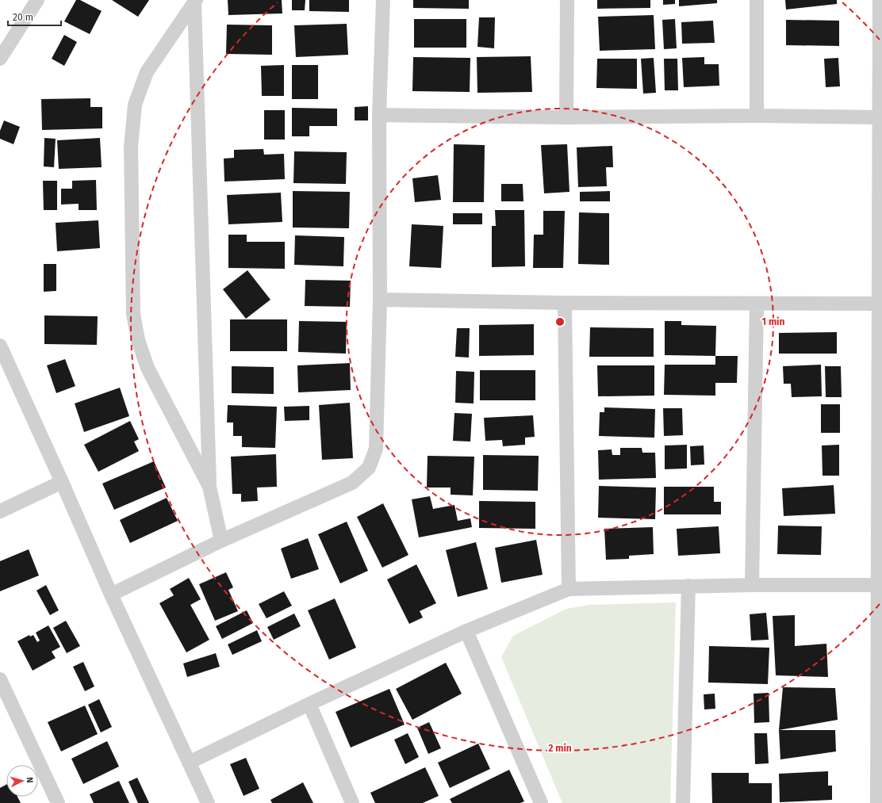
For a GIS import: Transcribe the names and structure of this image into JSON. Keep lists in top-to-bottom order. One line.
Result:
{"scale_bar":"20 m","north":"right","rings":["1 min","2 min"]}
